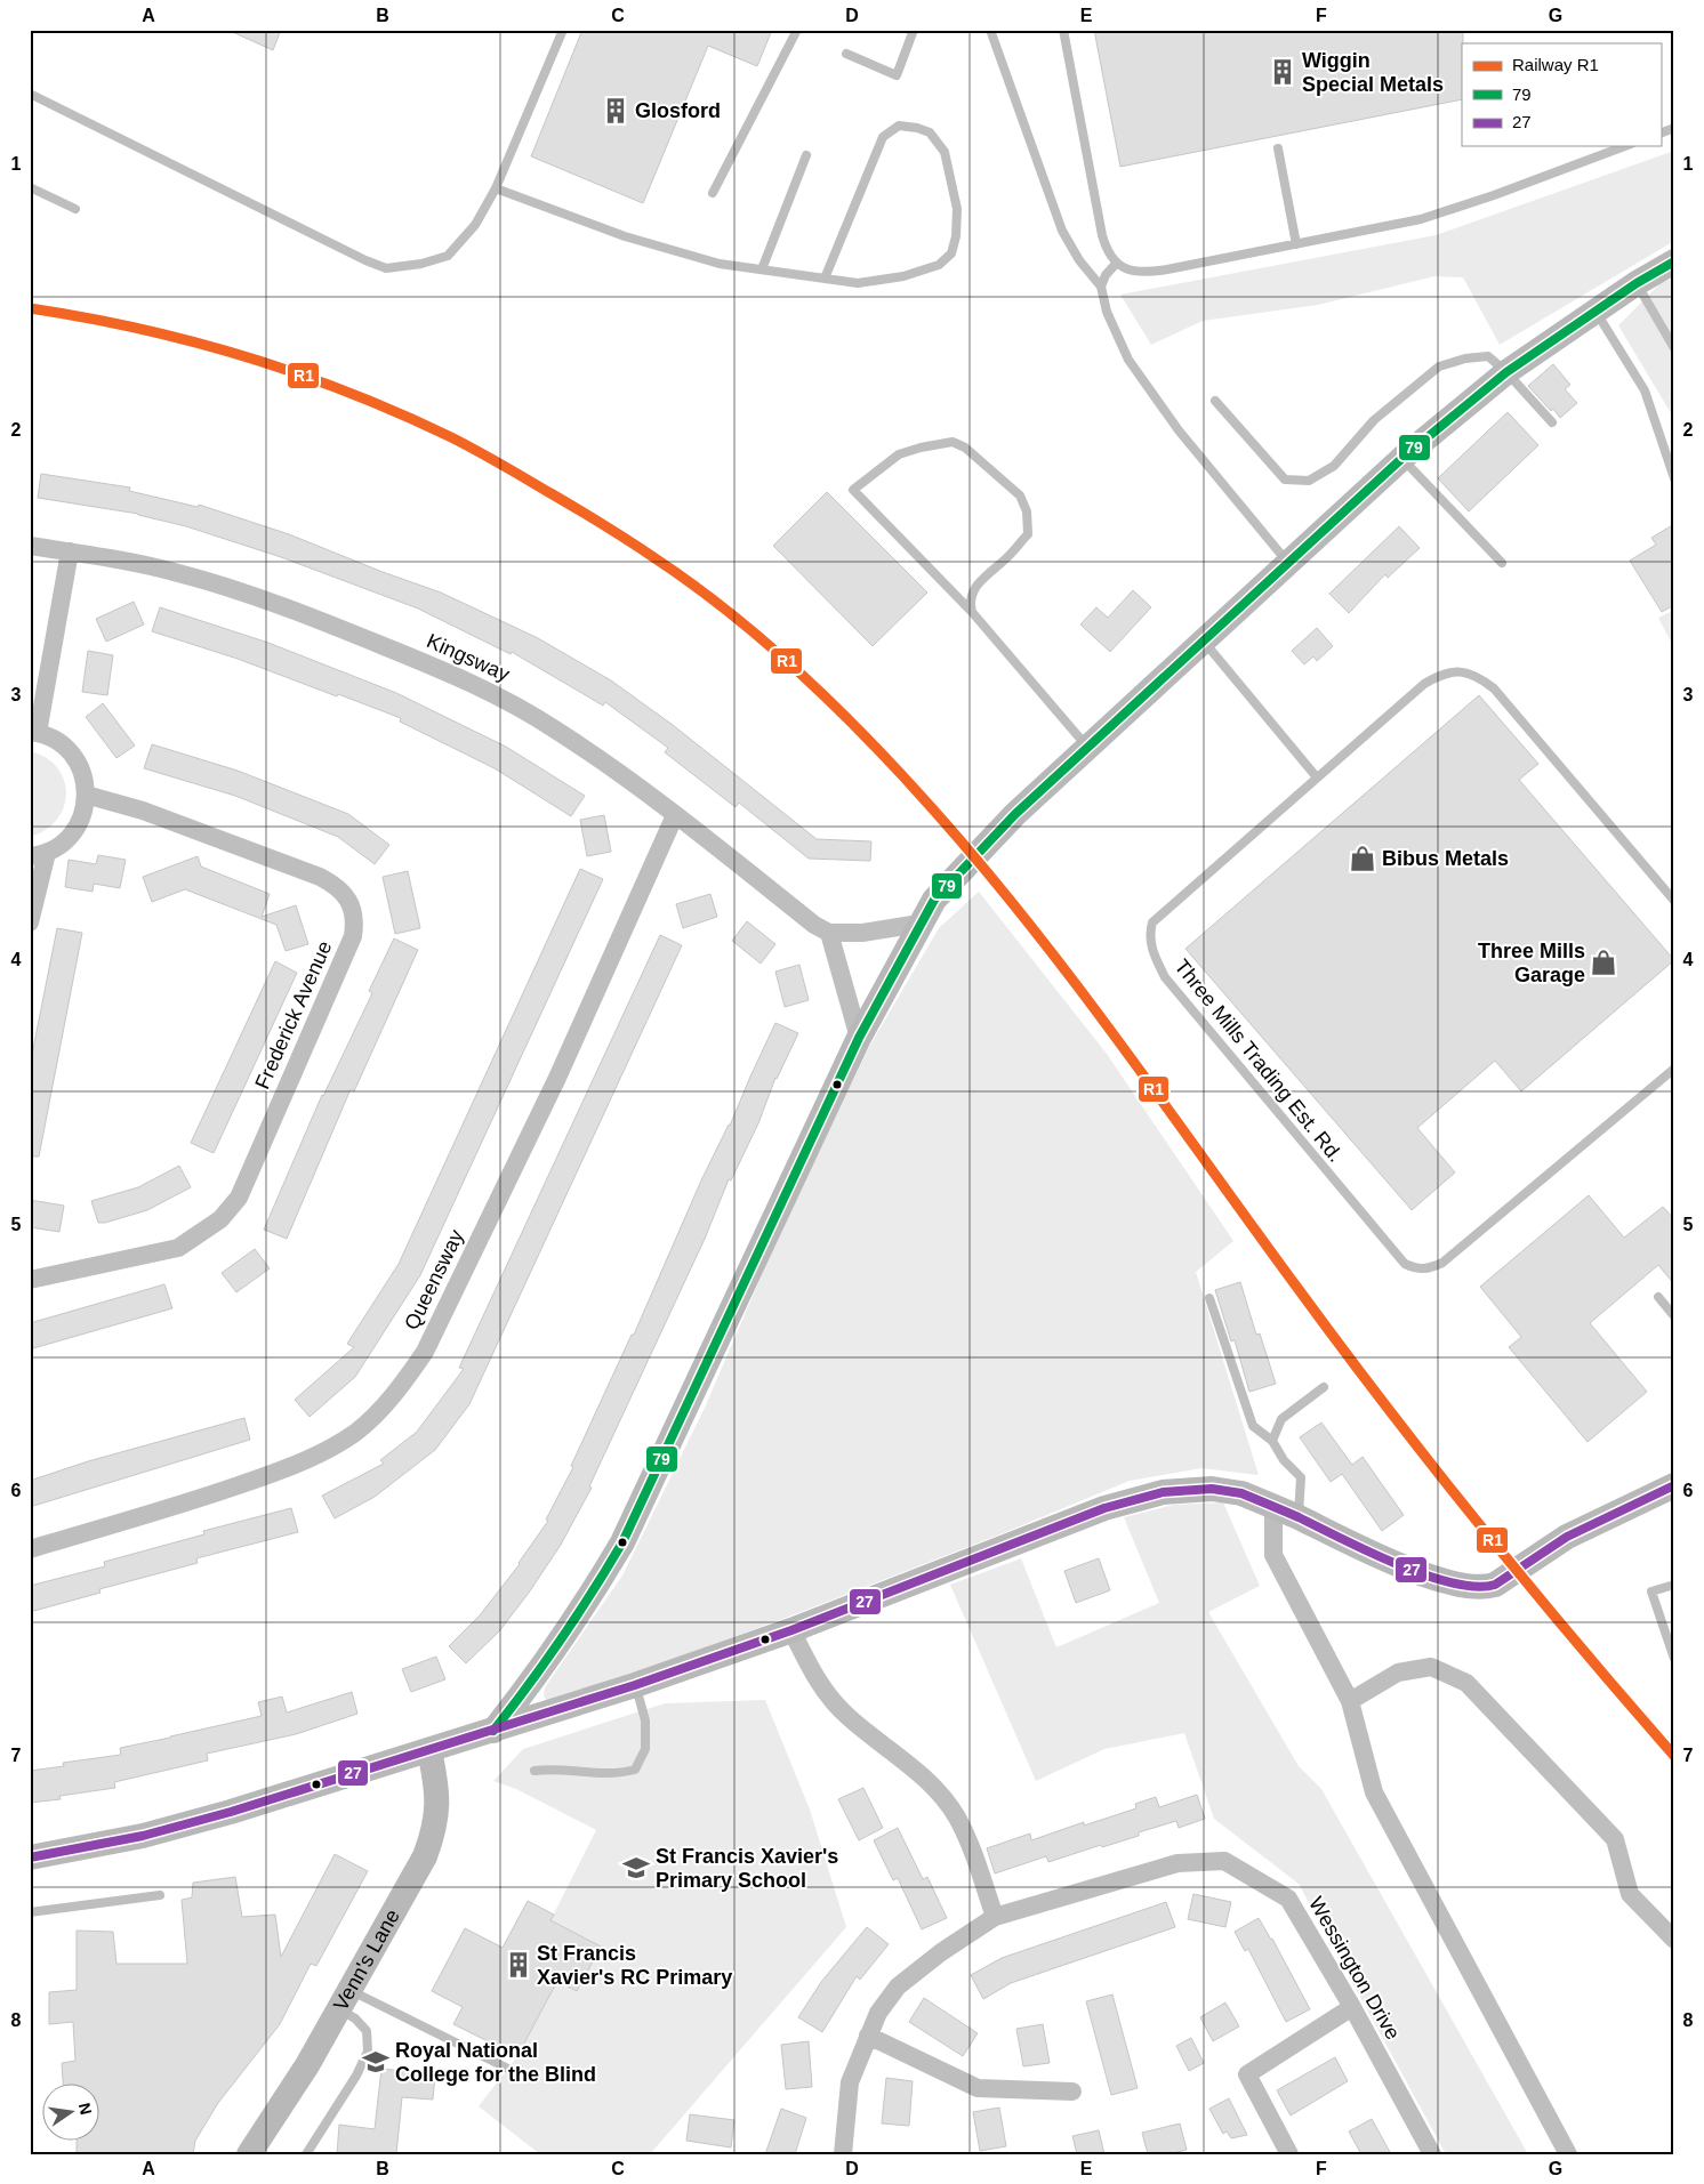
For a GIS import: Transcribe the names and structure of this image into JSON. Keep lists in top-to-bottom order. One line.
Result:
{"streets":{"street":["Kingsway","Frederick Avenue","Queensway","Venn's Lane","Wessington Drive"],"lane":["Three Mills Trading Est. Rd."]},"crossings":[["Kingsway","Queensway"]],"places":{"building":["Wiggin Special Metals","Glosford","St Francis Xavier's RC Primary"],"shop":["Bibus Metals","Three Mills Garage"],"school or university":["St Francis Xavier's Primary School","Royal National College for the Blind"]},"lines":["transit line 79","rail line R1","transit line 27"],"legend":["Railway R1","79","27"],"north":"right","grid":{"columns":["A","B","C","D","E","F","G"],"rows":["1","2","3","4","5","6","7","8"]}}
